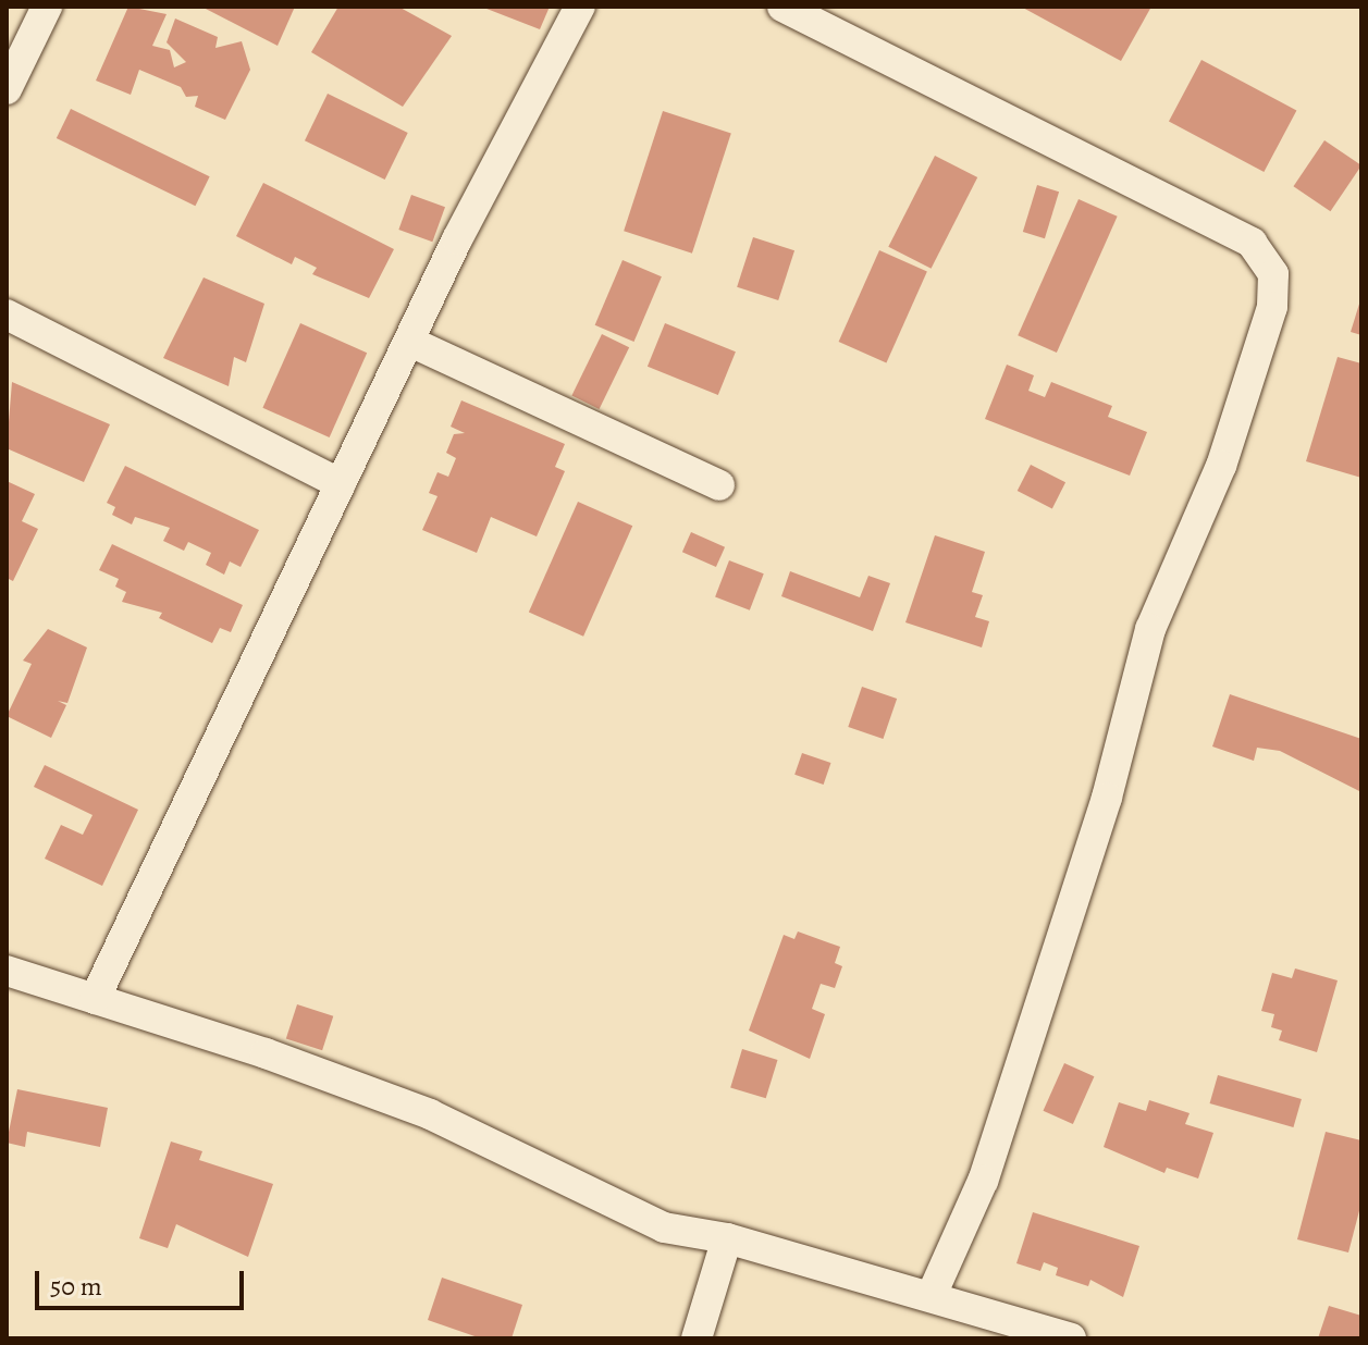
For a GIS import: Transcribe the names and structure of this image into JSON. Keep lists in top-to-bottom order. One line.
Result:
{"scale_bar":"50 m"}
